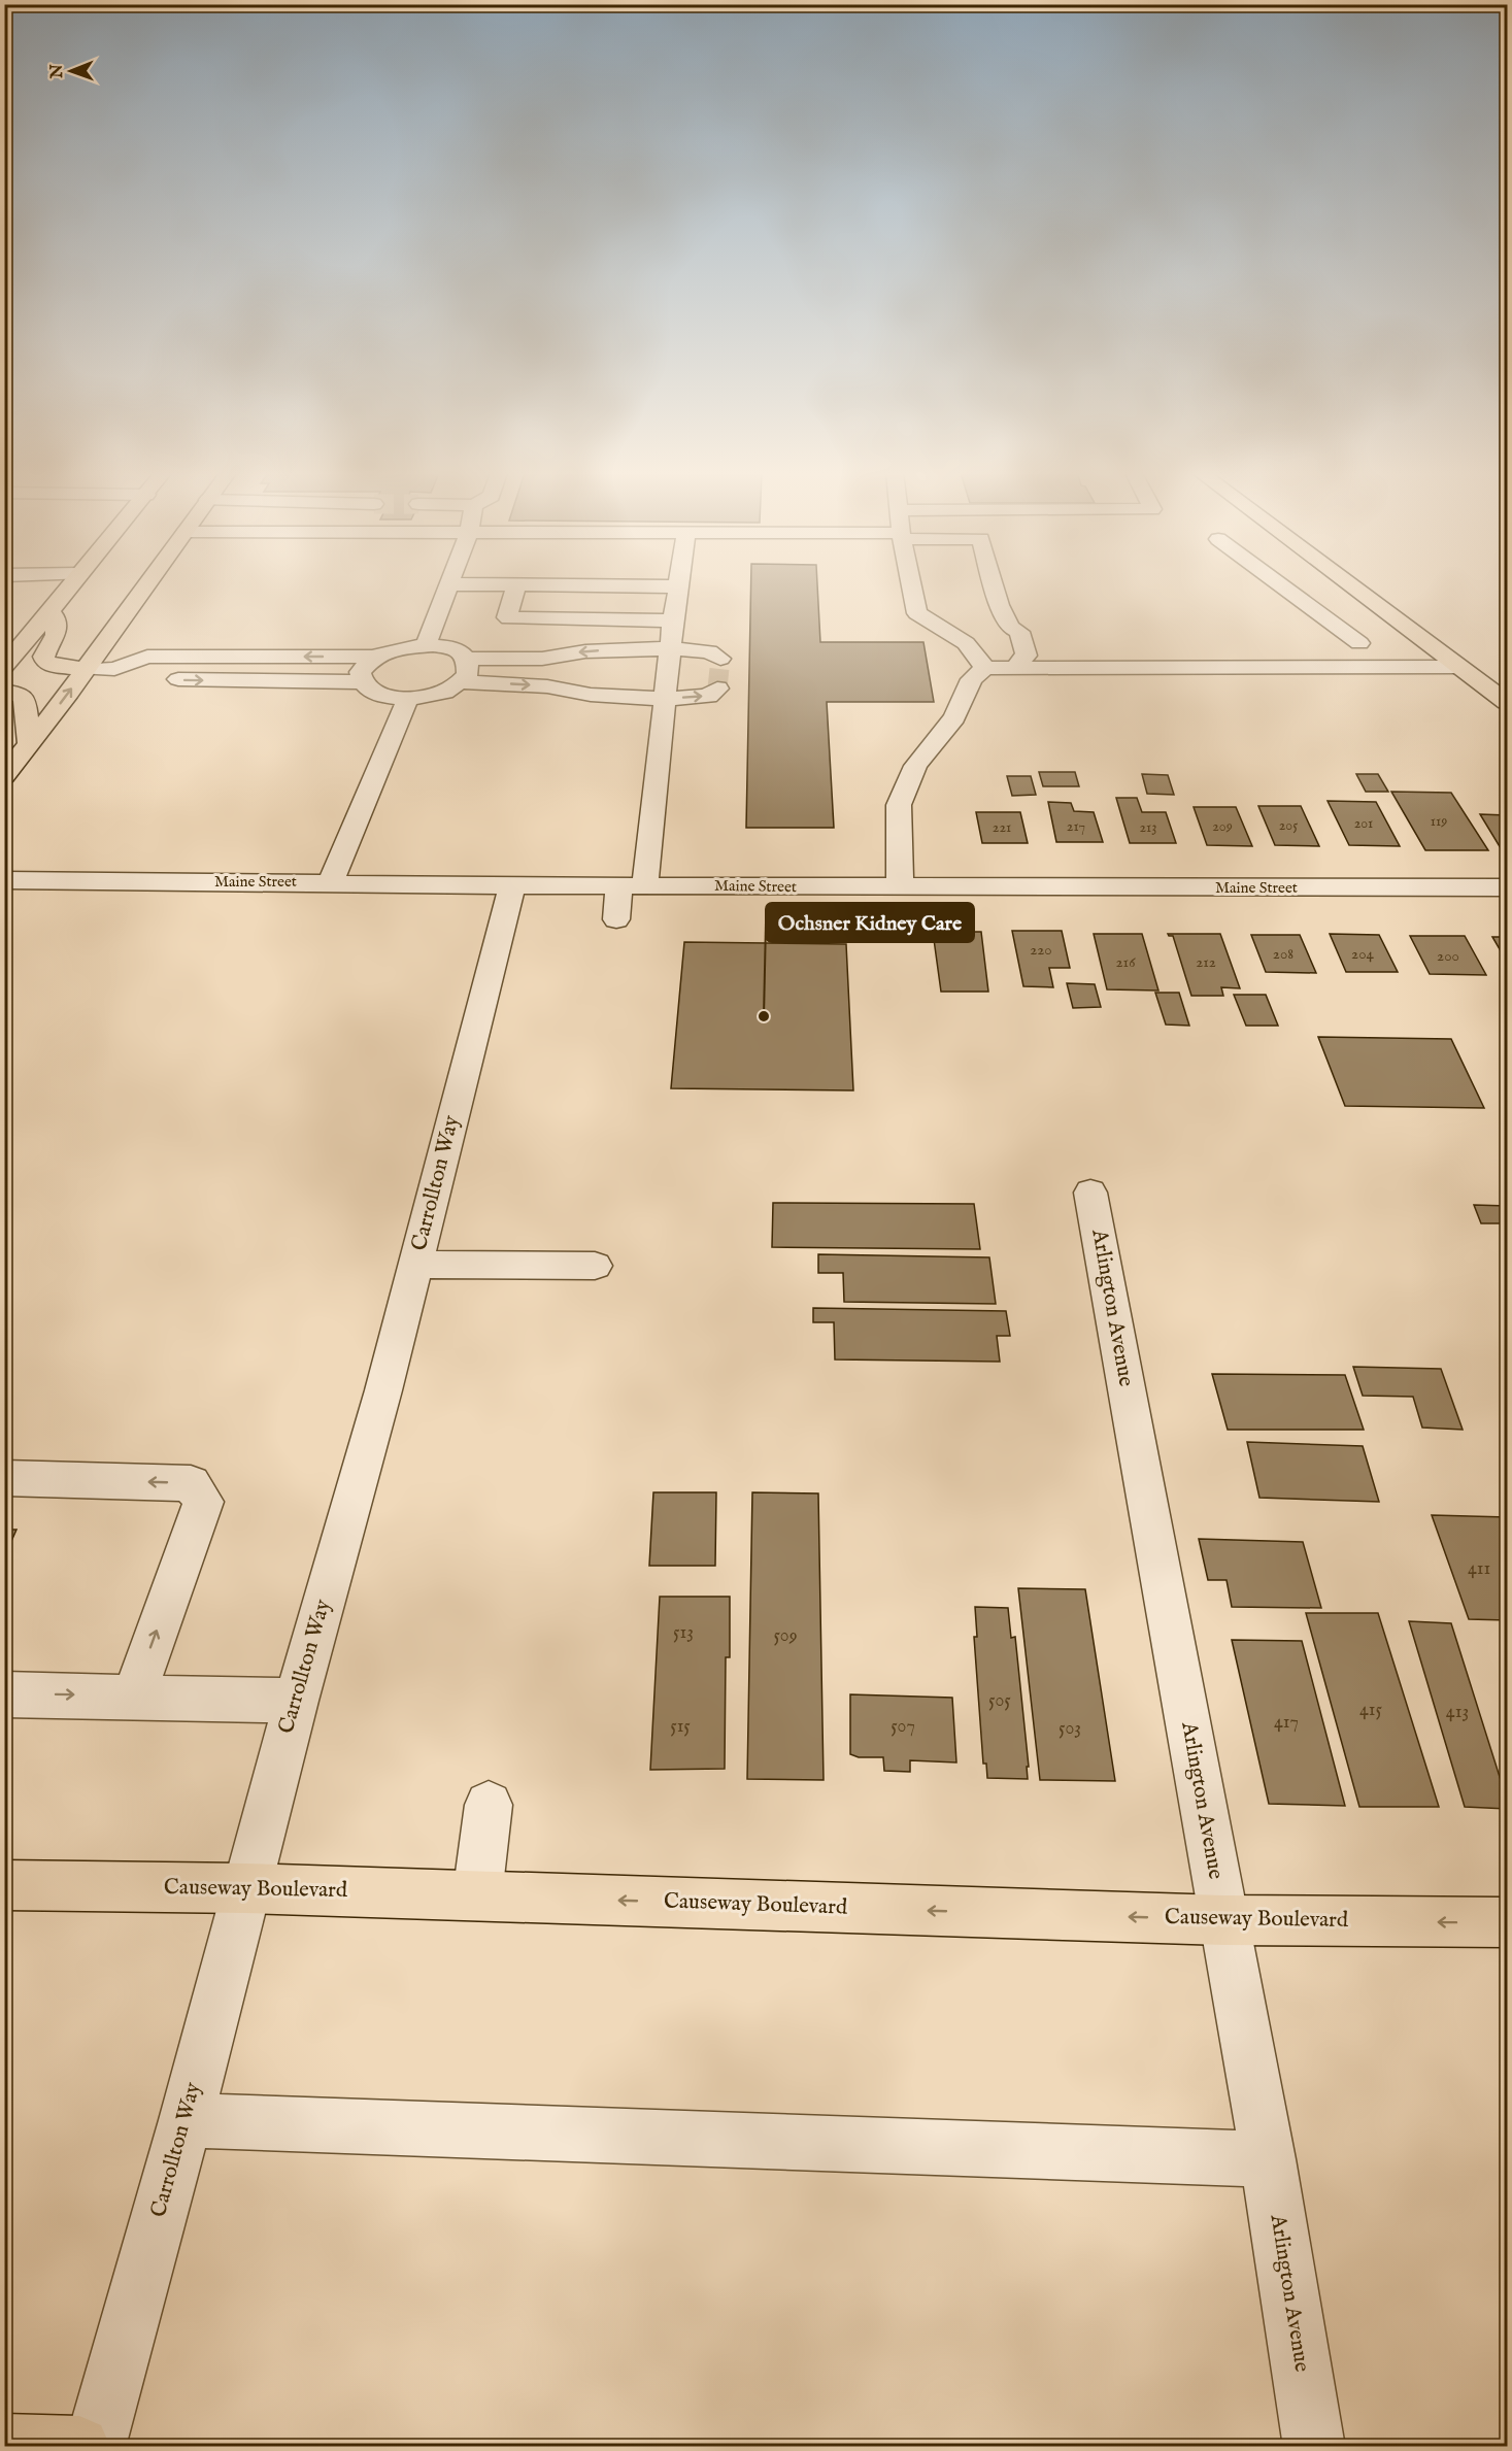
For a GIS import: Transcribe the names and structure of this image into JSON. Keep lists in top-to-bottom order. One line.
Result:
{"streets":{"main road":["Causeway Boulevard"],"street":["Maine Street","Carrollton Way","Arlington Avenue"]},"crossings":[["Maine Street","Carrollton Way"],["Carrollton Way","Causeway Boulevard"],["Arlington Avenue","Causeway Boulevard"]],"one_way":["Causeway Boulevard"],"places":["Ochsner Kidney Care"],"house_numbers":["119","201","205","217","209","221","213","220","208","204","200","216","212","411","513","509","505","415","413","417","515","507","503"],"north":"left"}
